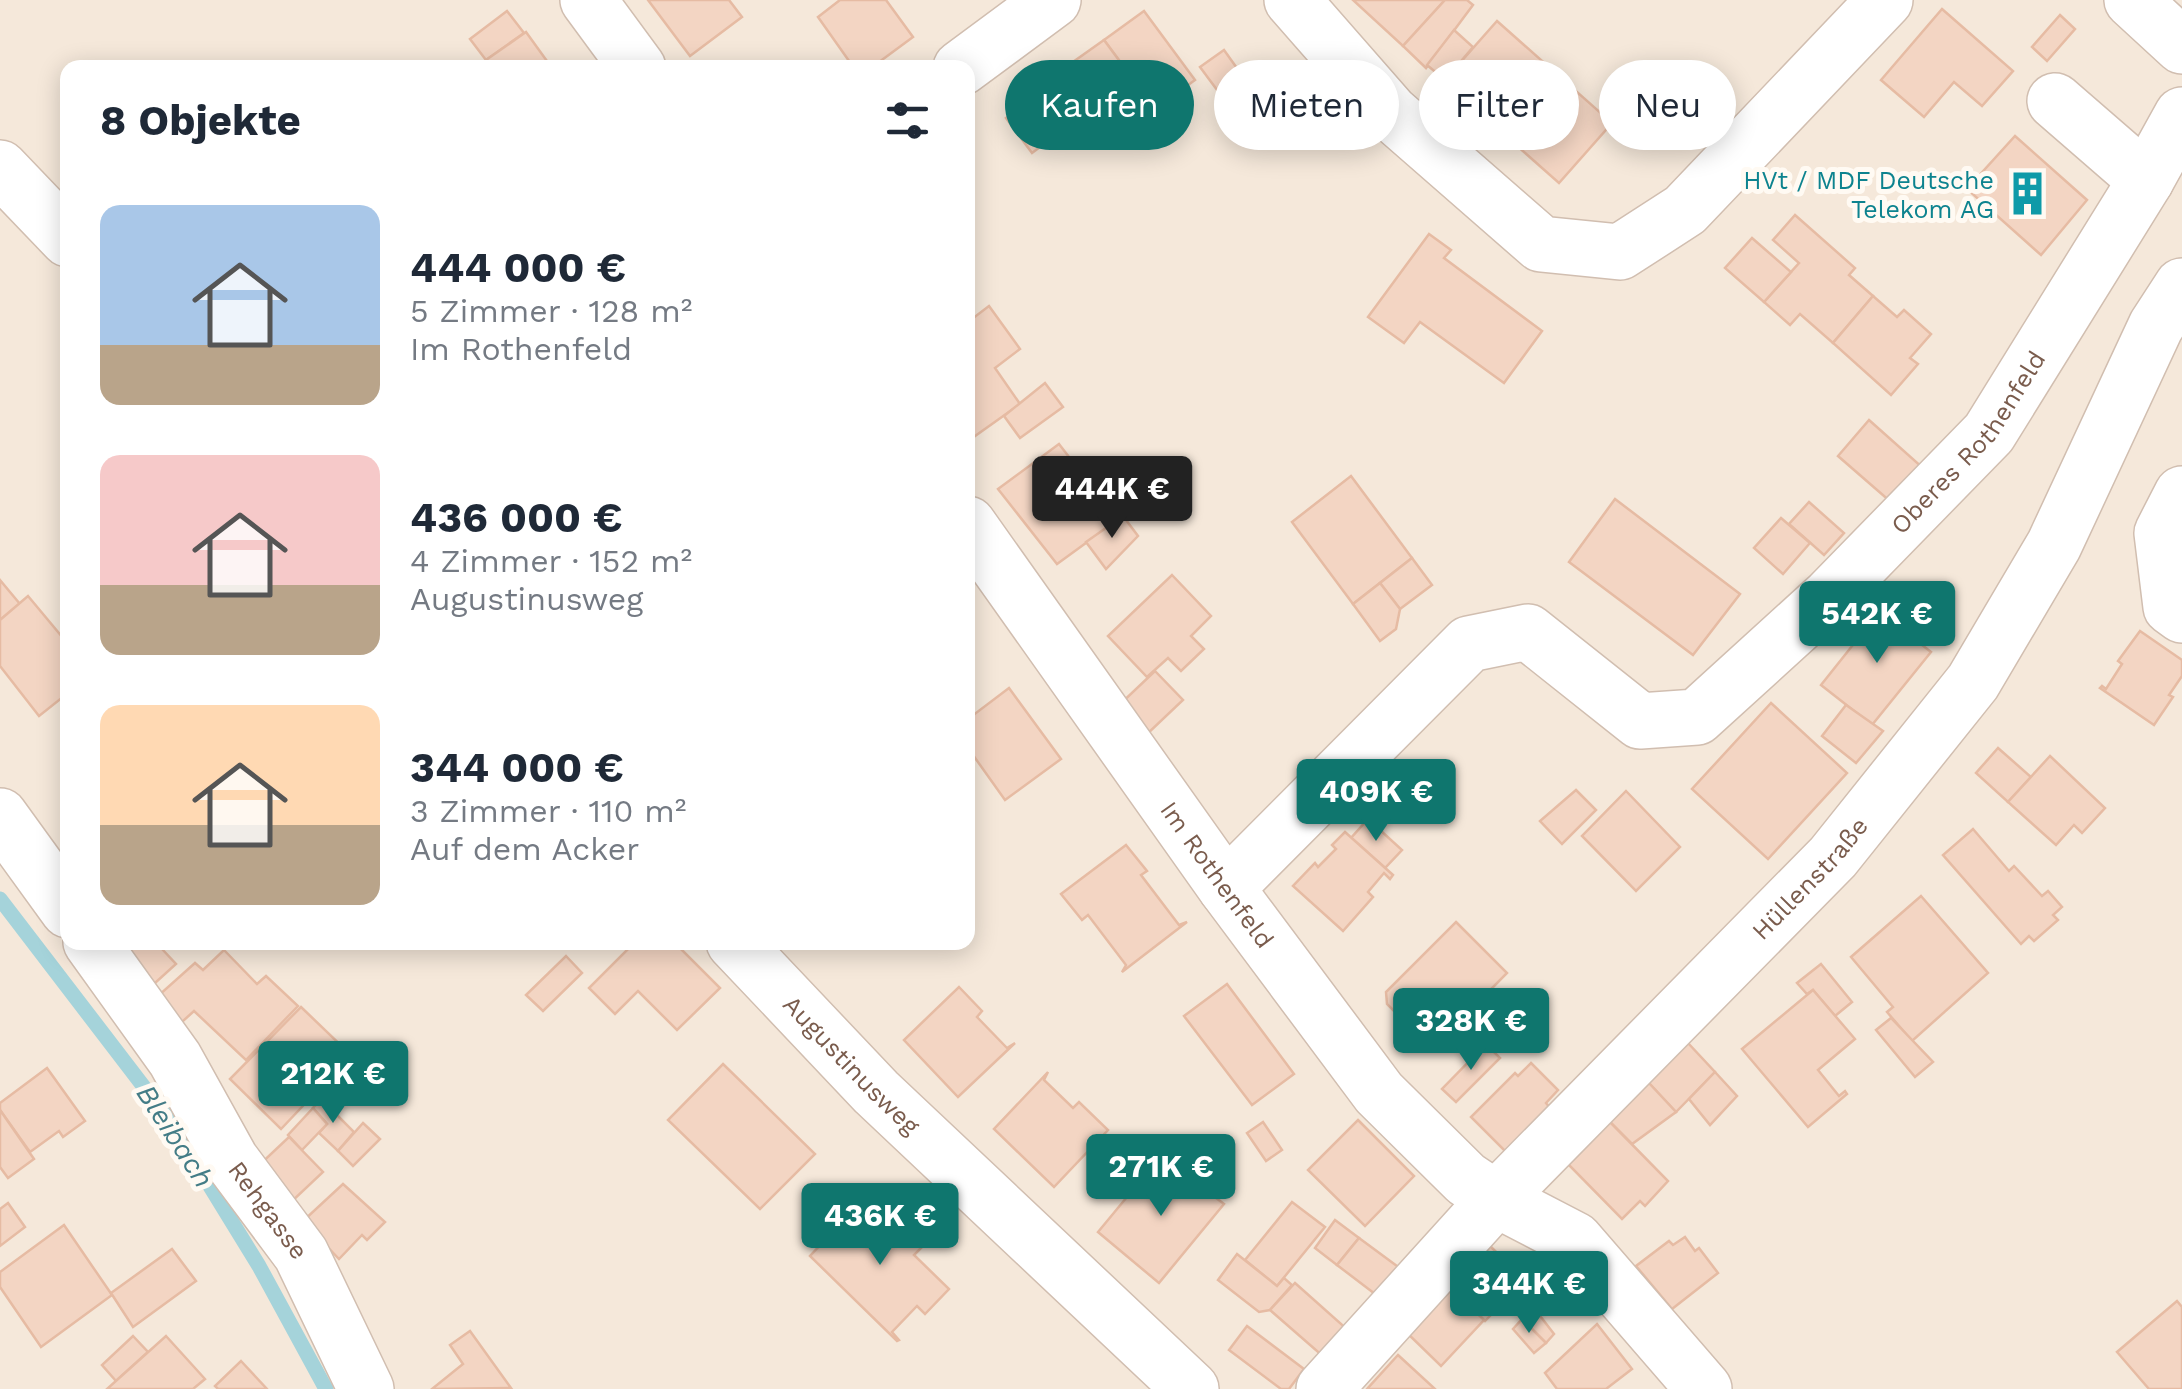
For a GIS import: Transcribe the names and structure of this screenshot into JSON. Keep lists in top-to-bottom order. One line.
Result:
{"streets":{"street":["Oberes Rothenfeld","Im Rothenfeld","Hüllenstraße","Augustinusweg","Rehgasse"]},"crossings":[["Oberes Rothenfeld","Im Rothenfeld"],["Im Rothenfeld","Hüllenstraße"]],"water":["Bleibach"],"places":{"building":["HVt / MDF Deutsche Telekom AG"]},"page":{"chip":["Kaufen","Mieten","Filter","Neu"],"heading":"8 Objekte","list":[{"name":"444 000 €","note":"5 Zimmer · 128 m² · Im Rothenfeld"},{"name":"436 000 €","note":"4 Zimmer · 152 m² · Augustinusweg"},{"name":"344 000 €","note":"3 Zimmer · 110 m² · Auf dem Acker"}],"price":["444K €","542K €","409K €","328K €","212K €","271K €","436K €","344K €"]}}
